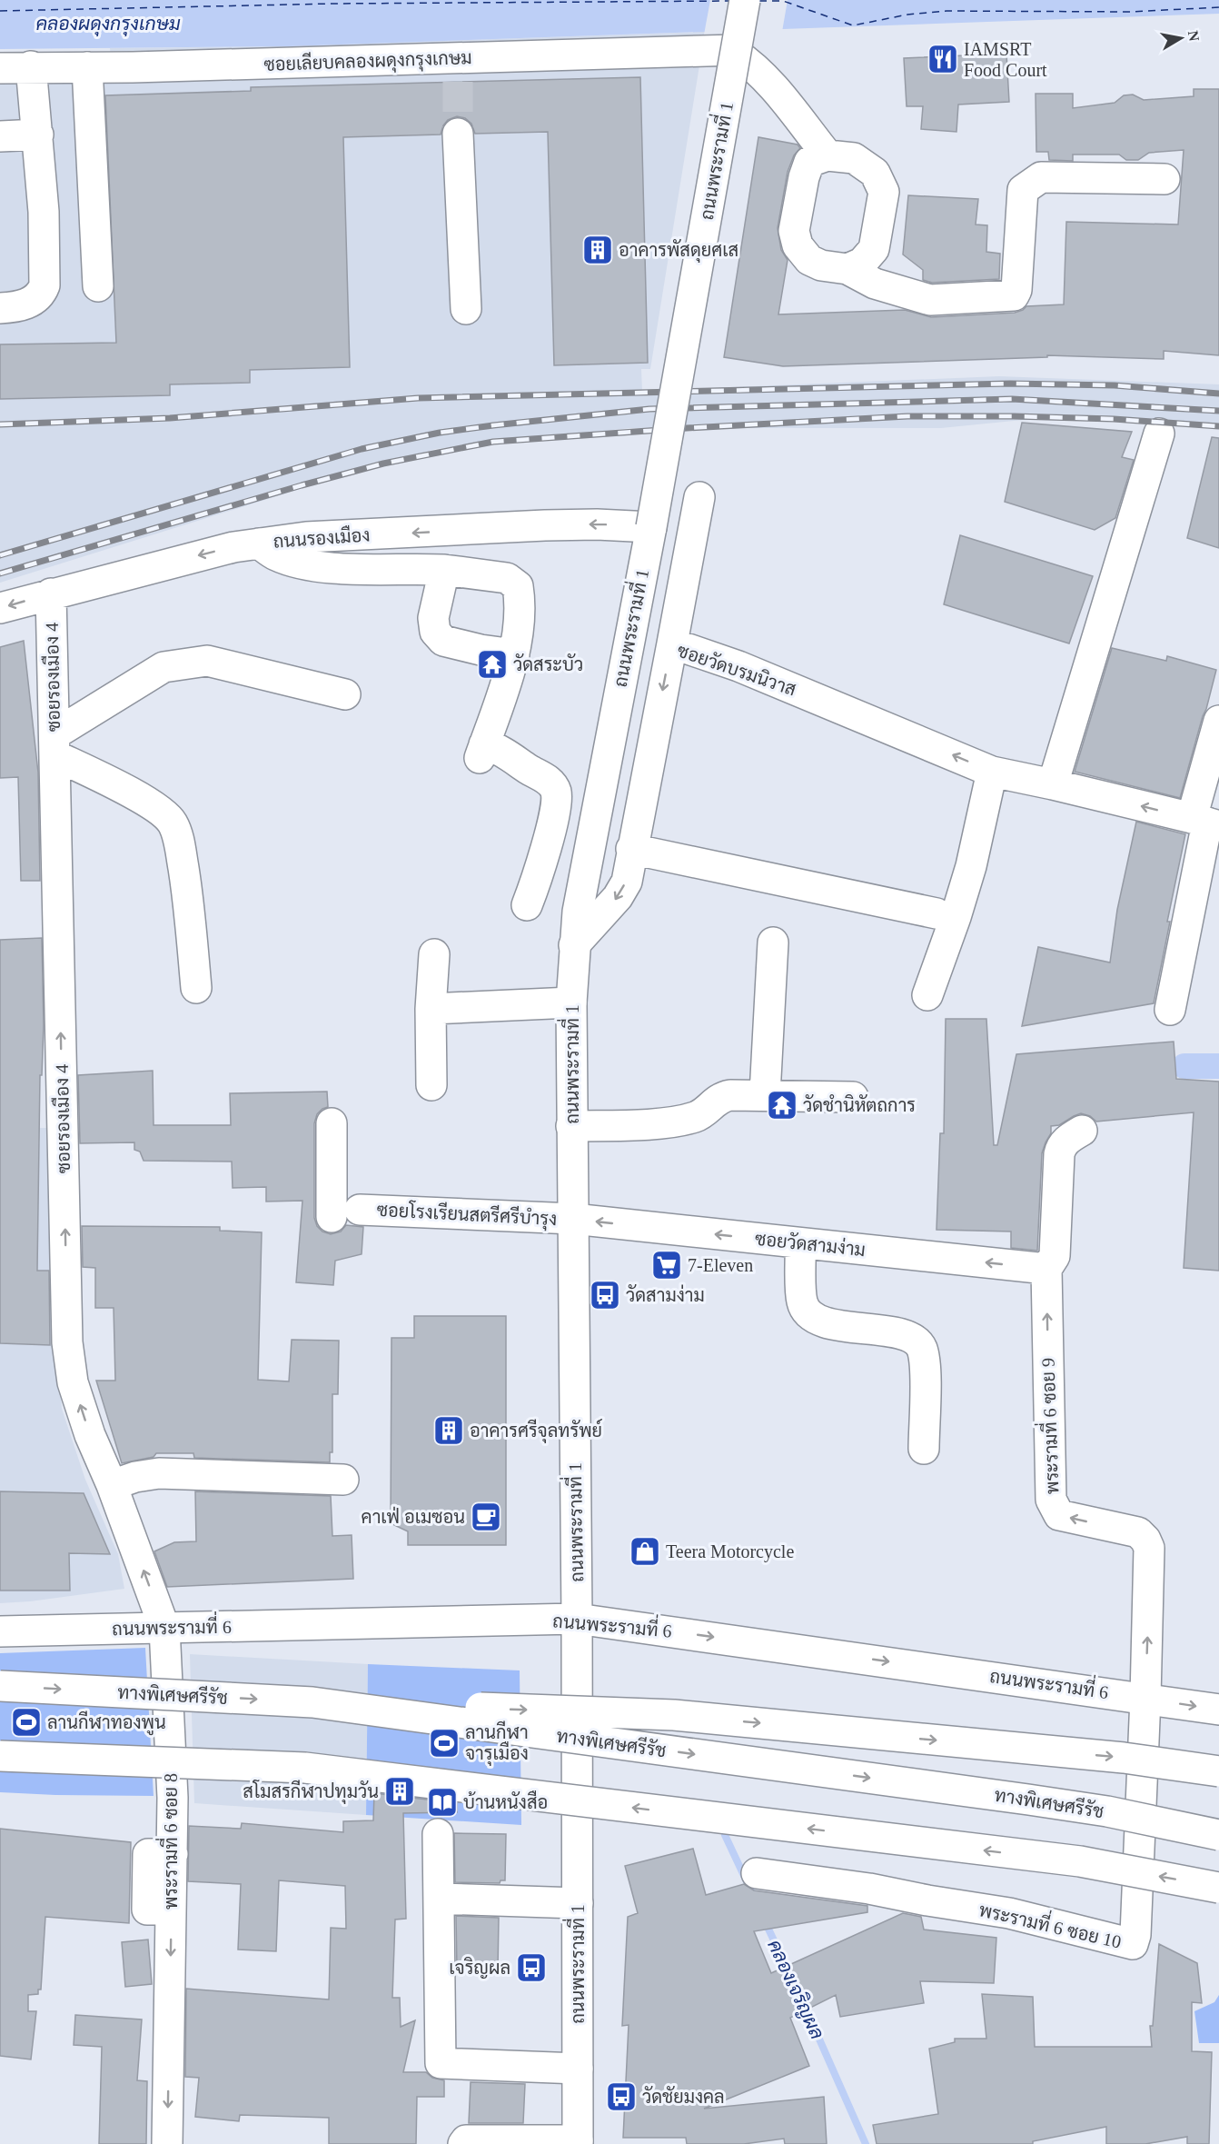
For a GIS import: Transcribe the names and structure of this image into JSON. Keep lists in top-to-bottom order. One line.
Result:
{"streets":{"main road":["ซอยเลียบคลองผดุงกรุงเกษม","ถนนพระรามที่ 1","ถนนรองเมือง","ซอยวัดบรมนิวาส","ซอยรองเมือง 4","ซอยโรงเรียนสตรีศรีบำรุง","ซอยวัดสามง่าม","พระรามที่ 6 ซอย 9","ถนนพระรามที่ 6","ทางพิเศษศรีรัช","พระรามที่ 6 ซอย 8","พระรามที่ 6 ซอย 10"]},"crossings":[["ซอยเลียบคลองผดุงกรุงเกษม","ถนนพระรามที่ 1"],["ถนนพระรามที่ 1","ถนนรองเมือง"],["ถนนพระรามที่ 1","ซอยวัดบรมนิวาส"],["ถนนพระรามที่ 1","ซอยโรงเรียนสตรีศรีบำรุง"],["ถนนพระรามที่ 1","ซอยวัดสามง่าม"],["ถนนพระรามที่ 1","ถนนพระรามที่ 6"],["ถนนรองเมือง","ซอยรองเมือง 4"],["ซอยรองเมือง 4","ถนนพระรามที่ 6"],["ซอยรองเมือง 4","พระรามที่ 6 ซอย 8"],["ซอยโรงเรียนสตรีศรีบำรุง","ซอยวัดสามง่าม"],["ซอยวัดสามง่าม","พระรามที่ 6 ซอย 9"],["พระรามที่ 6 ซอย 9","ถนนพระรามที่ 6"],["พระรามที่ 6 ซอย 9","พระรามที่ 6 ซอย 10"],["ถนนพระรามที่ 6","พระรามที่ 6 ซอย 8"],["ถนนพระรามที่ 6","พระรามที่ 6 ซอย 10"]],"one_way":["ซอยรองเมือง 4","พระรามที่ 6 ซอย 9","พระรามที่ 6 ซอย 8"],"water":["คลองผดุงกรุงเกษม","คลองเจริญผล"],"places":{"restaurant":["IAMSRT Food Court"],"building":["อาคารพัสดุยศเส","อาคารศรีจุลทรัพย์","สโมสรกีฬาปทุมวัน"],"temple":["วัดสระบัว","วัดชำนิหัตถการ"],"supermarket":["7-Eleven"],"bus stop":["วัดสามง่าม","เจริญผล","วัดชัยมงคล"],"cafe":["คาเฟ่ อเมซอน"],"shop":["Teera Motorcycle"],"sports":["ลานกีฬาทองพูน","ลานกีฬา จารุเมือง"],"library":["บ้านหนังสือ"]},"north":"right"}
